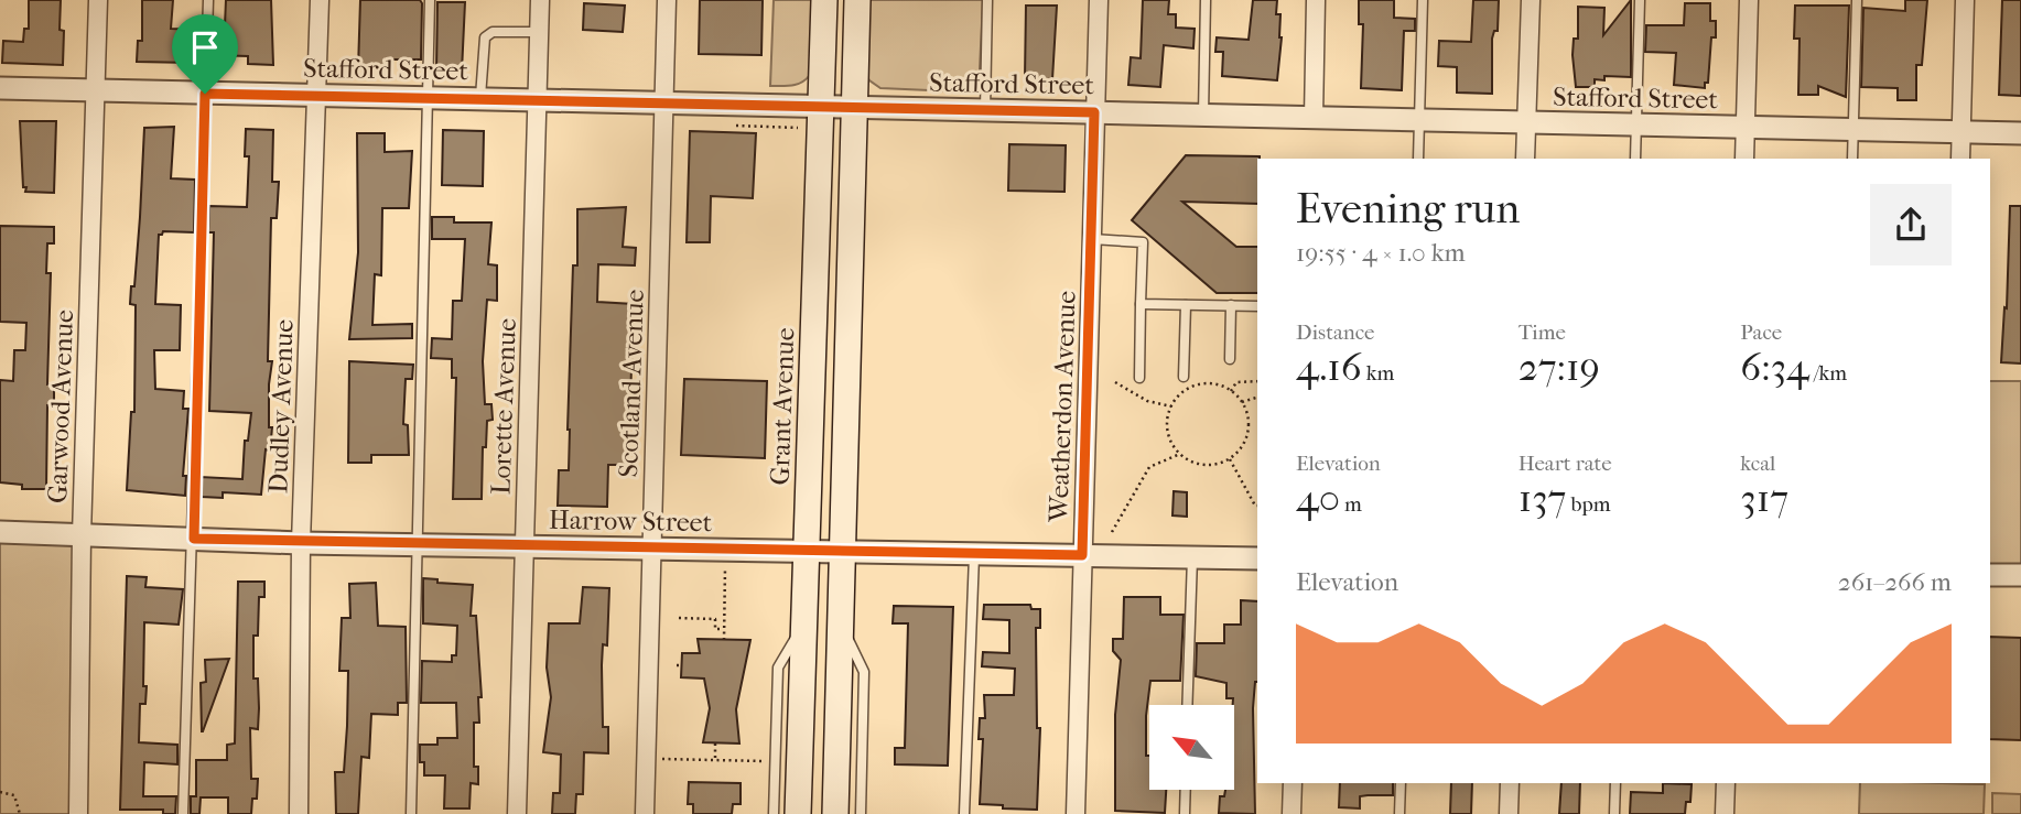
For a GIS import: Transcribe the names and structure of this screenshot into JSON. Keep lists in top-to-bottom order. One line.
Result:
{"streets":{"main road":["Grant Avenue"],"street":["Stafford Street","Scotland Avenue","Garwood Avenue","Dudley Avenue","Lorette Avenue","Weatherdon Avenue","Harrow Street"]},"crossings":[["Stafford Street","Scotland Avenue"],["Stafford Street","Garwood Avenue"],["Stafford Street","Dudley Avenue"],["Stafford Street","Lorette Avenue"],["Stafford Street","Grant Avenue"],["Stafford Street","Weatherdon Avenue"],["Scotland Avenue","Harrow Street"],["Garwood Avenue","Harrow Street"],["Dudley Avenue","Harrow Street"],["Lorette Avenue","Harrow Street"],["Grant Avenue","Harrow Street"],["Weatherdon Avenue","Harrow Street"]],"north":"top left","page":{"heading":["Evening run","19:55 · 4 × 1.0 km"],"stats":[["Distance","4.16 km"],["Time","27:19"],["Pace","6:34 /km"],["Elevation","40 m"],["Heart rate","137 bpm"],["kcal","317"]],"chart":["Elevation","261–266 m"]}}
